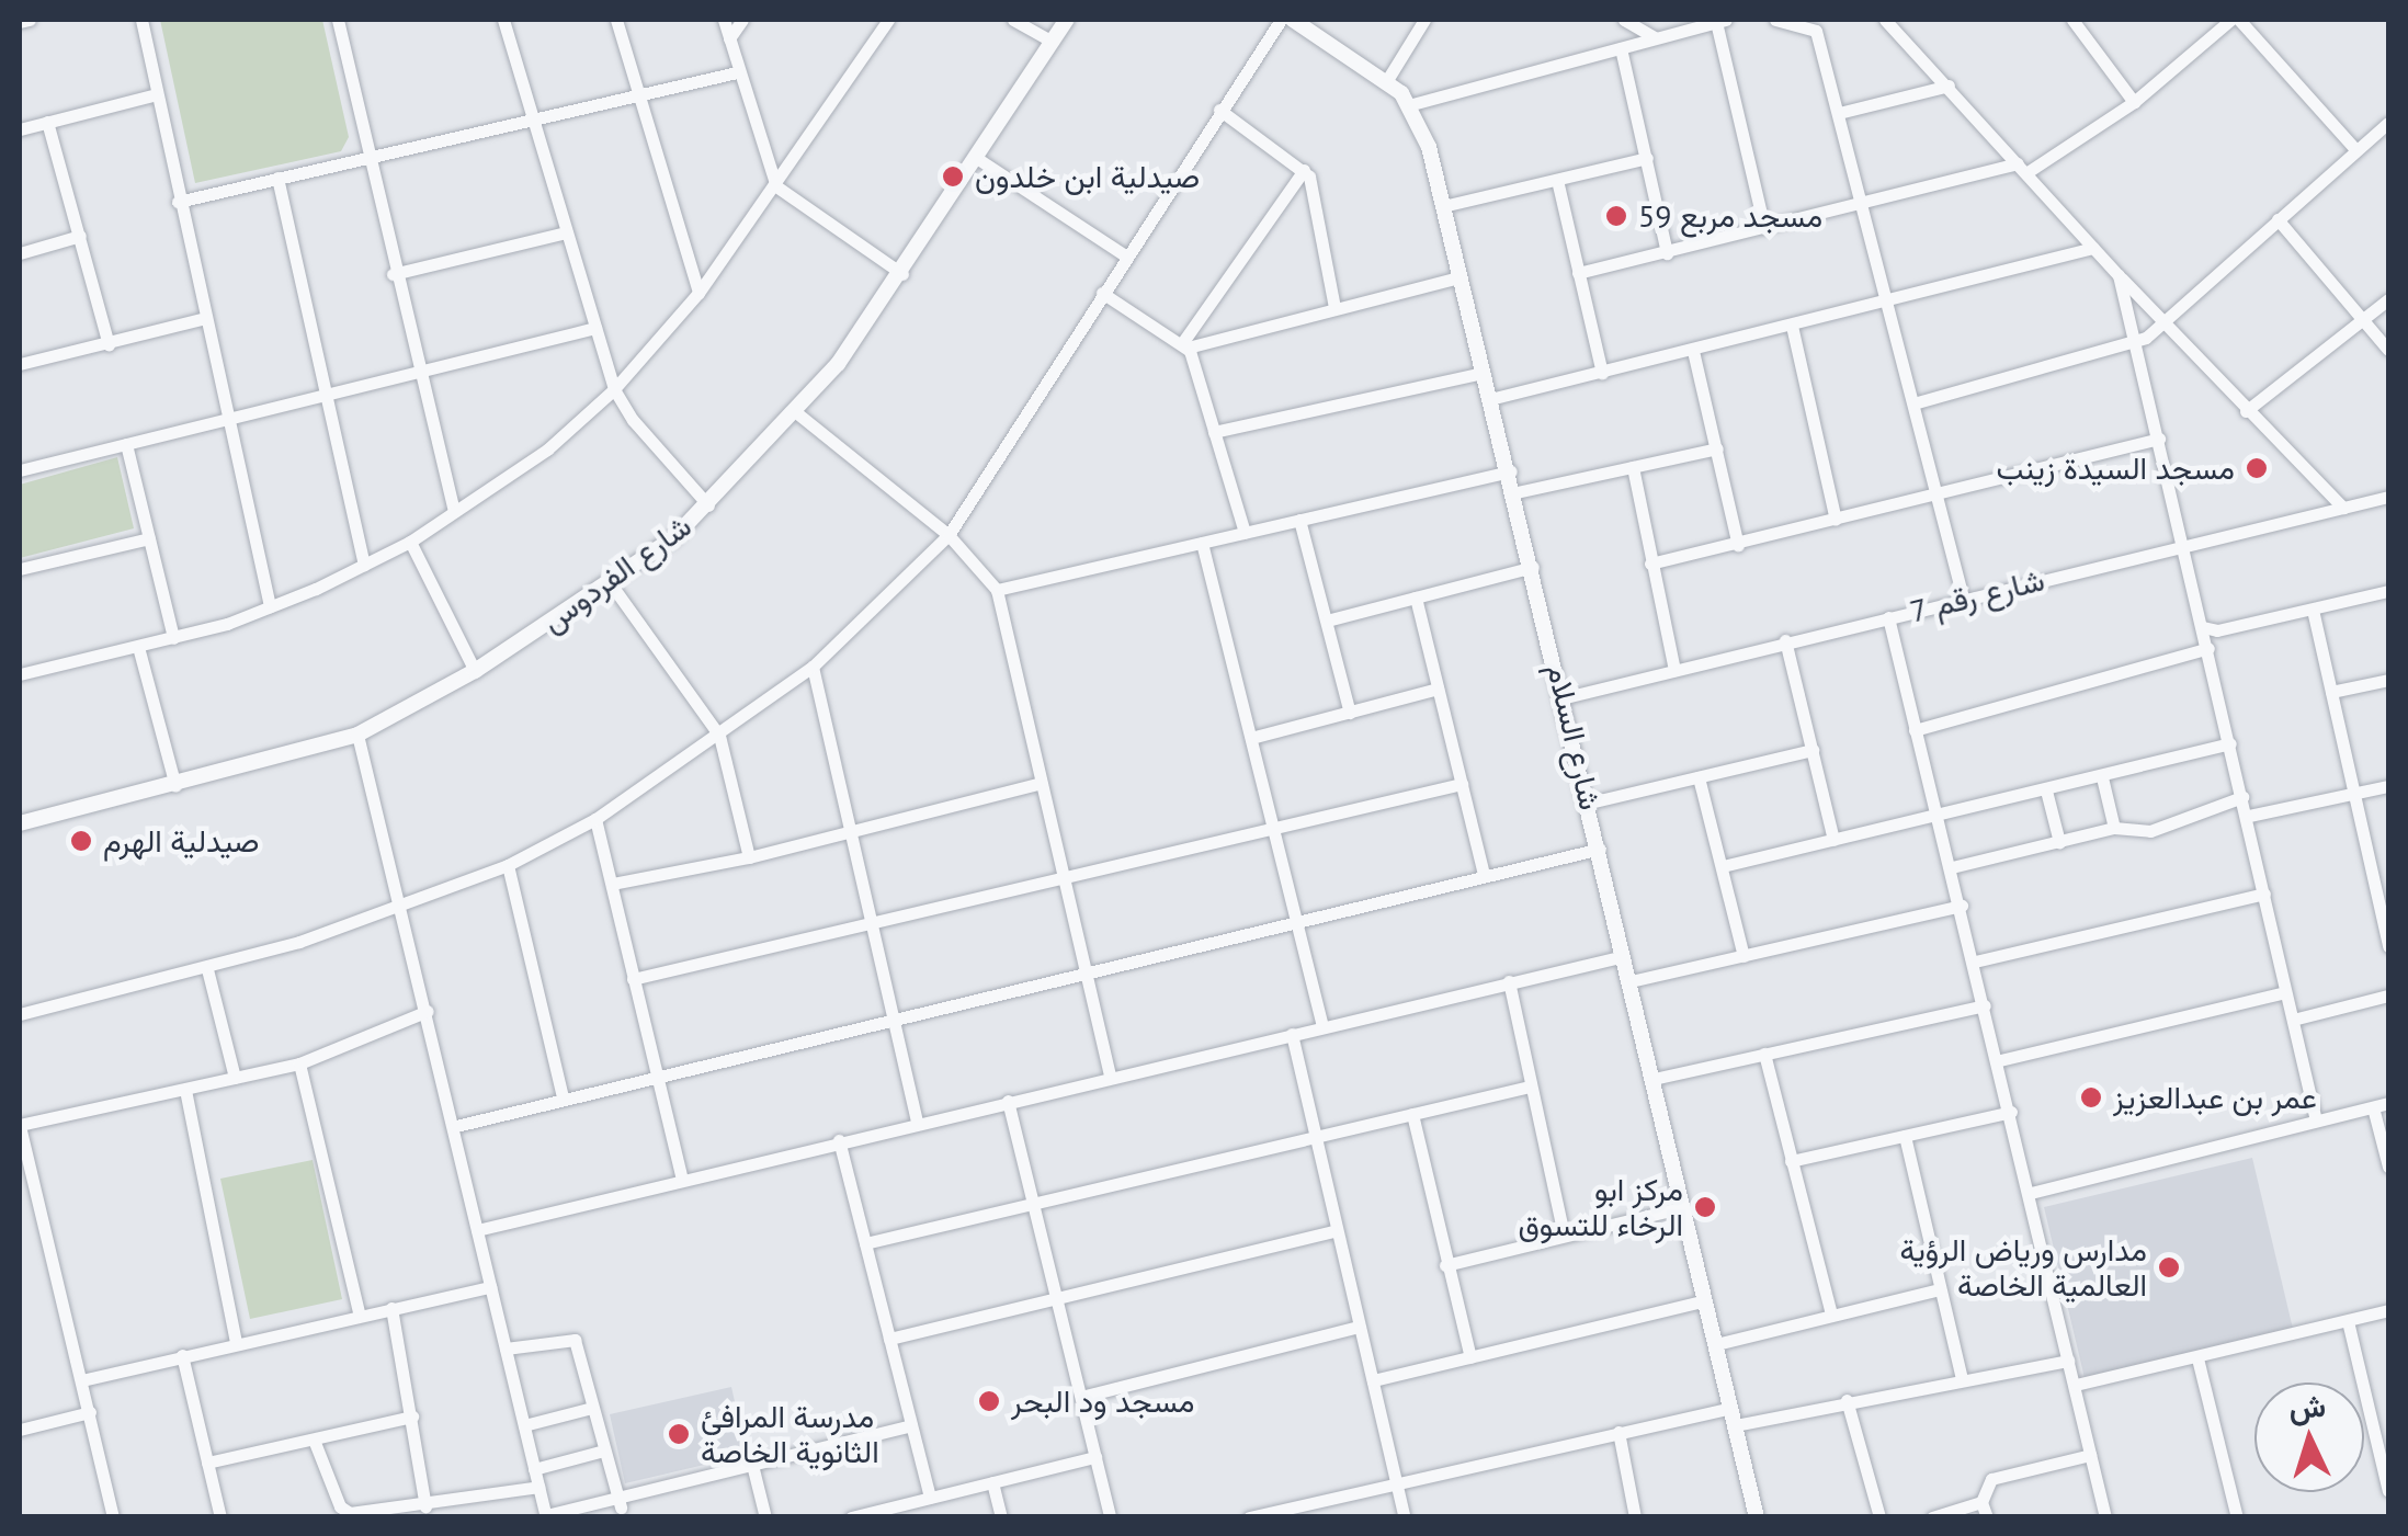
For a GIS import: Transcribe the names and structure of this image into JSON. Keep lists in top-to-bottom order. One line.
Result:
{"streets":{"street":["شارع الفردوس","شارع رقم 7","شارع السلام"]},"crossings":[["شارع رقم 7","شارع السلام"]],"places":["صيدلية ابن خلدون","مسجد مربع 59","مسجد السيدة زينب","صيدلية الهرم","عمر بن عبدالعزيز","مركز ابو الرخاء للتسوق","مدارس ورياض الرؤية العالمية الخاصة","مسجد ود البحر","مدرسة المرافئ الثانوية الخاصة"],"north":"top"}
